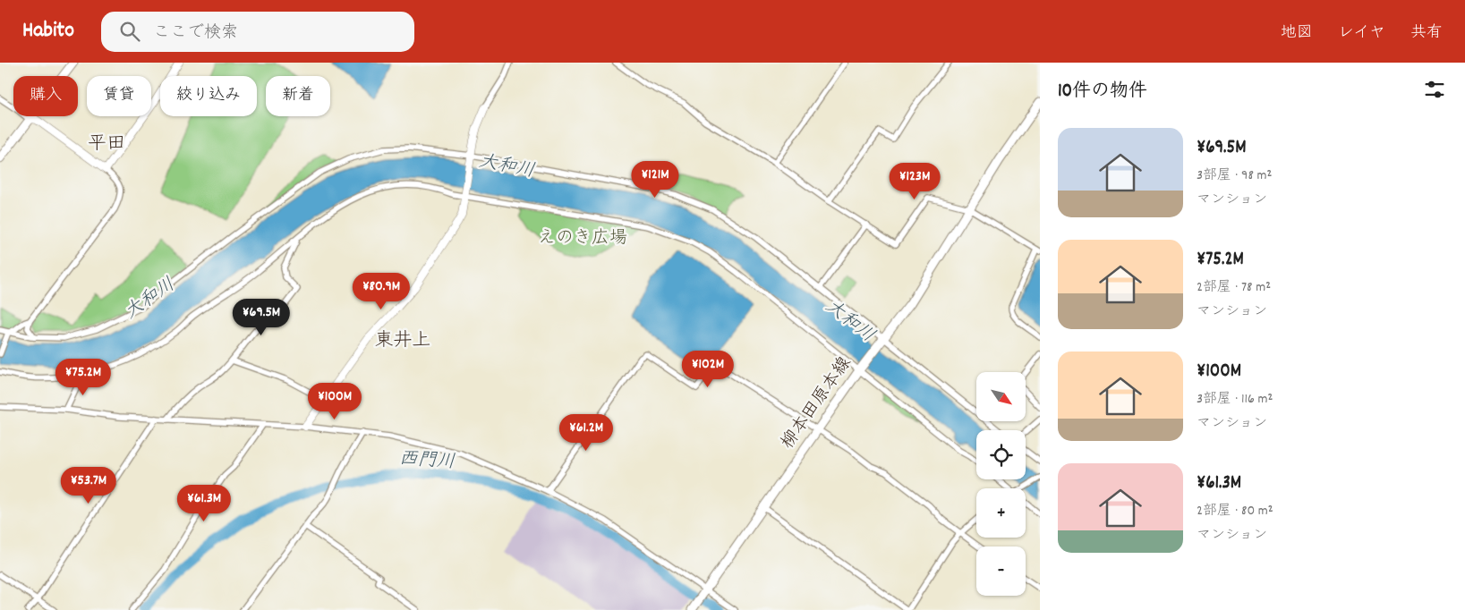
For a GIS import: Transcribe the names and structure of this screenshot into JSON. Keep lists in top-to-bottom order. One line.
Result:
{"streets":{"main road":["柳本田原本線"]},"districts":["平田","東井上"],"water":["大和川","西門川"],"parks":["えのき広場"],"north":"bottom right","page":{"header":"Habito","search":"ここで検索","nav":["地図","レイヤ","共有"],"heading":"10件の物件","chip":["購入","賃貸","絞り込み","新着"],"list":[{"name":"¥69.5M","note":"3部屋 · 98 m² · マンション"},{"name":"¥75.2M","note":"2部屋 · 78 m² · マンション"},{"name":"¥100M","note":"3部屋 · 116 m² · マンション"},{"name":"¥61.3M","note":"2部屋 · 80 m² · マンション"}],"price":["¥121M","¥123M","¥80.9M","¥69.5M","¥102M","¥75.2M","¥100M","¥61.2M","¥53.7M","¥61.3M"],"map_buttons":["+","−"]}}
